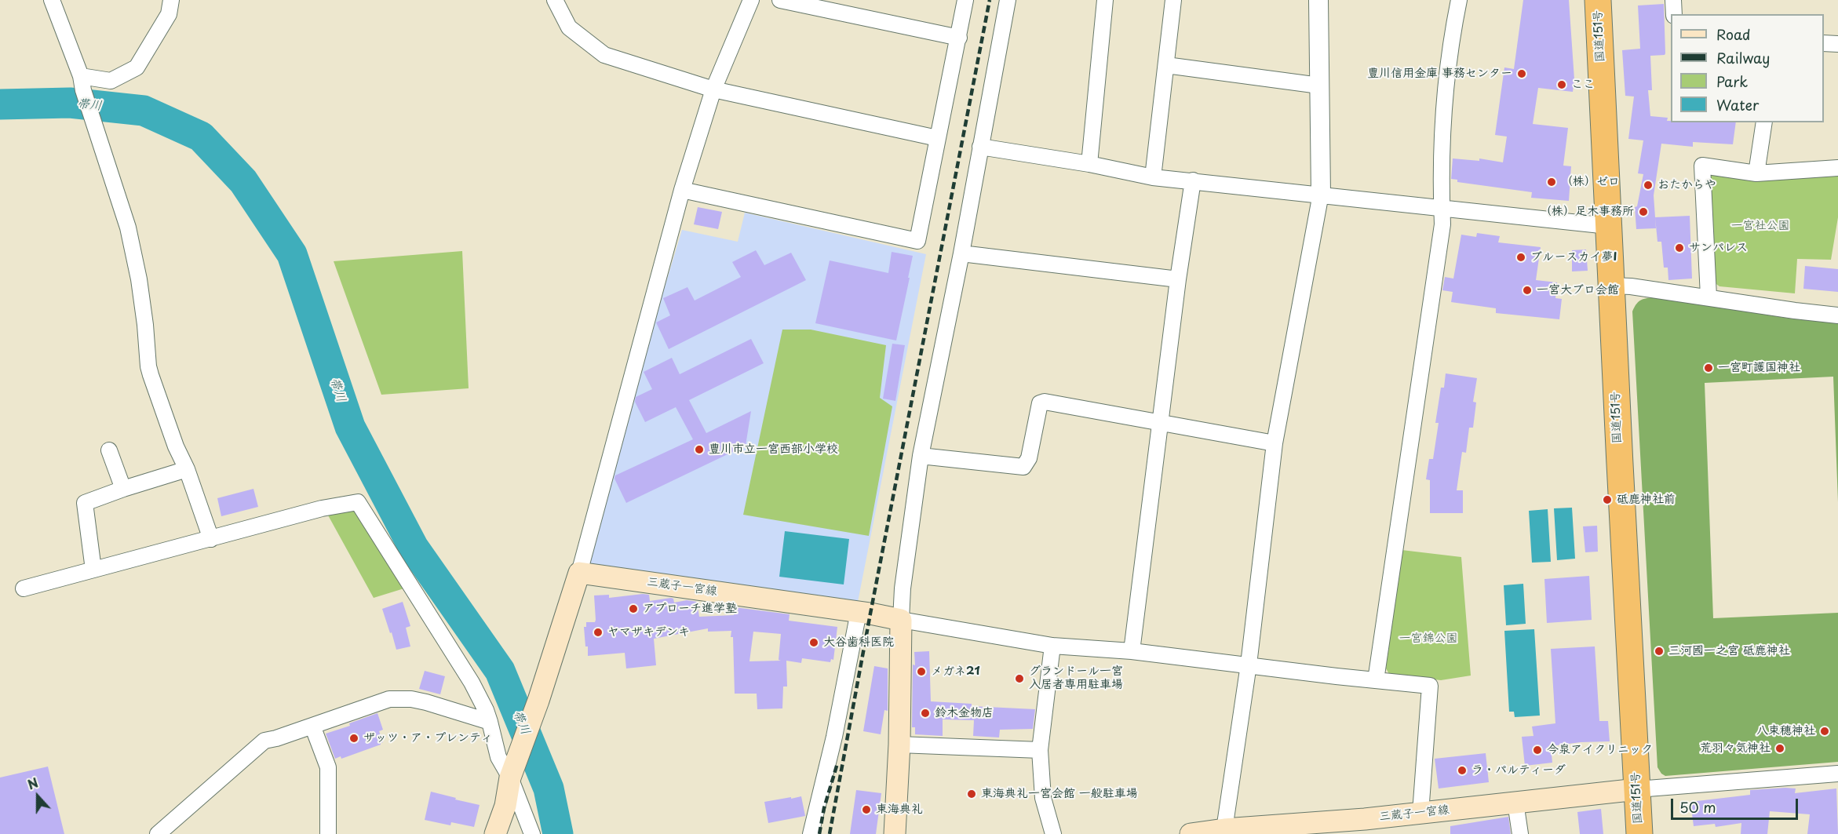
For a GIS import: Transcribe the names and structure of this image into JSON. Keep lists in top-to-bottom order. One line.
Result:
{"streets":{"highway":["国道151号"],"main road":["三蔵子一宮線"]},"crossings":[["国道151号","三蔵子一宮線"]],"water":["帯川"],"parks":["一宮社公園","一宮錦公園"],"places":["豊川信用金庫 事務センター","ここ","（株）ゼロ","おたからや","（株）足木事務所","サンパレス","ブルースカイ夢I","一宮大ブロ会館","一宮町護国神社","豊川市立一宮西部小学校","砥鹿神社前","アプローチ進学塾","ヤマザキデンキ","大谷歯科医院","三河國一之宮 砥鹿神社","メガネ21","グランドール一宮 入居者専用駐車場","鈴木金物店","八束穂神社","ザッツ・ア・プレンティ","荒羽々気神社","今泉アイクリニック","ラ・パルティーダ","東海典礼一宮会館 一般駐車場","東海典礼"],"legend":["Road","Railway","Park","Water"],"scale_bar":"50 m","north":"top"}
